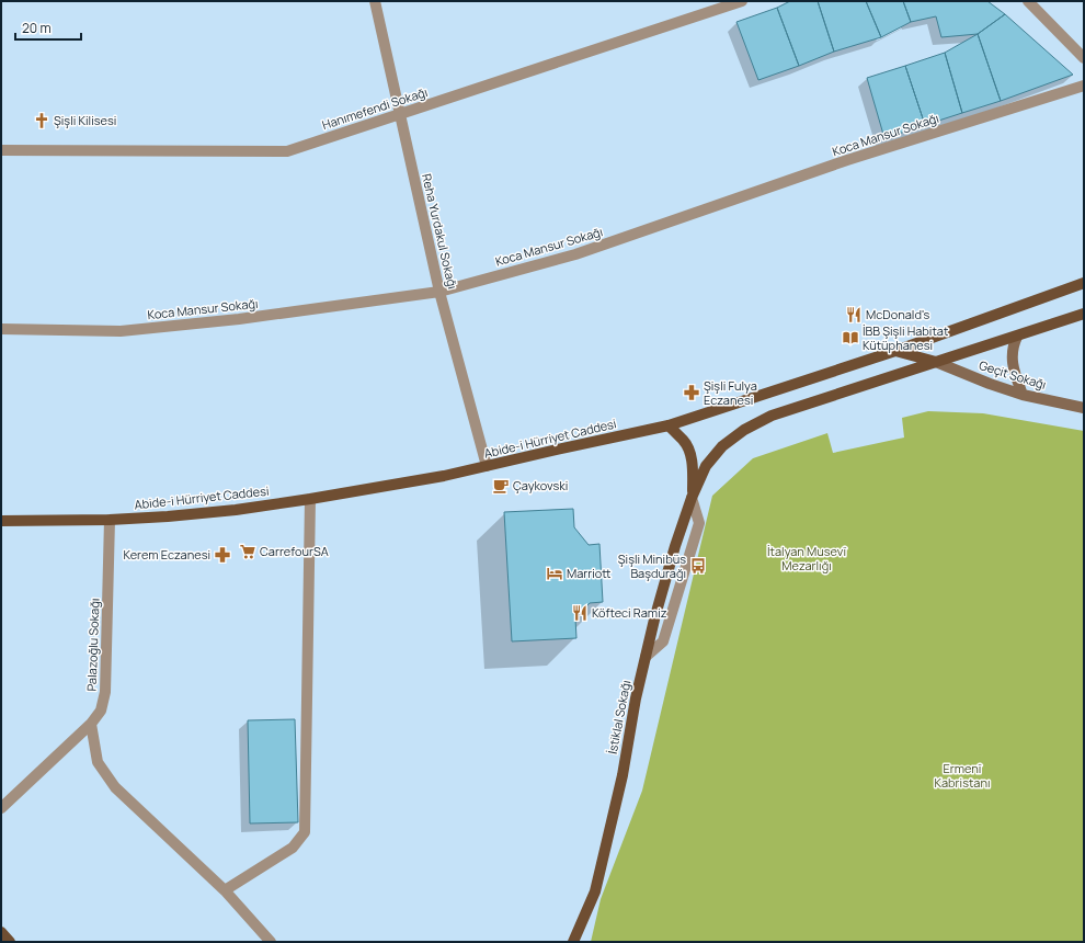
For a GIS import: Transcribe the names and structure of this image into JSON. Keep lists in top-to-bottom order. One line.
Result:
{"streets":{"main road":["Geçit Sokağı","Abide-i Hürriyet Caddesi","İstiklal Sokağı"],"street":["Hanımefendi Sokağı","Koca Mansur Sokağı","Reha Yurdakul Sokağı","Palazoğlu Sokağı"]},"crossings":[["Hanımefendi Sokağı","Reha Yurdakul Sokağı"],["Koca Mansur Sokağı","Reha Yurdakul Sokağı"],["Reha Yurdakul Sokağı","Abide-i Hürriyet Caddesi"],["Abide-i Hürriyet Caddesi","Palazoğlu Sokağı"]],"parks":["İtalyan Musevî Mezarlığı","Ermenî Kabristanı"],"places":{"church":["Şişli Kilisesi"],"restaurant":["McDonald's","Köfteci Ramiz"],"library":["İBB Şişli Habitat Kütüphanesi"],"pharmacy":["Şişli Fulya Eczanesi","Kerem Eczanesi"],"cafe":["Çaykovski"],"supermarket":["CarrefourSA"],"bus stop":["Şişli Minibüs Başdurağı"],"hotel":["Marriott"]},"scale_bar":"20 m"}
